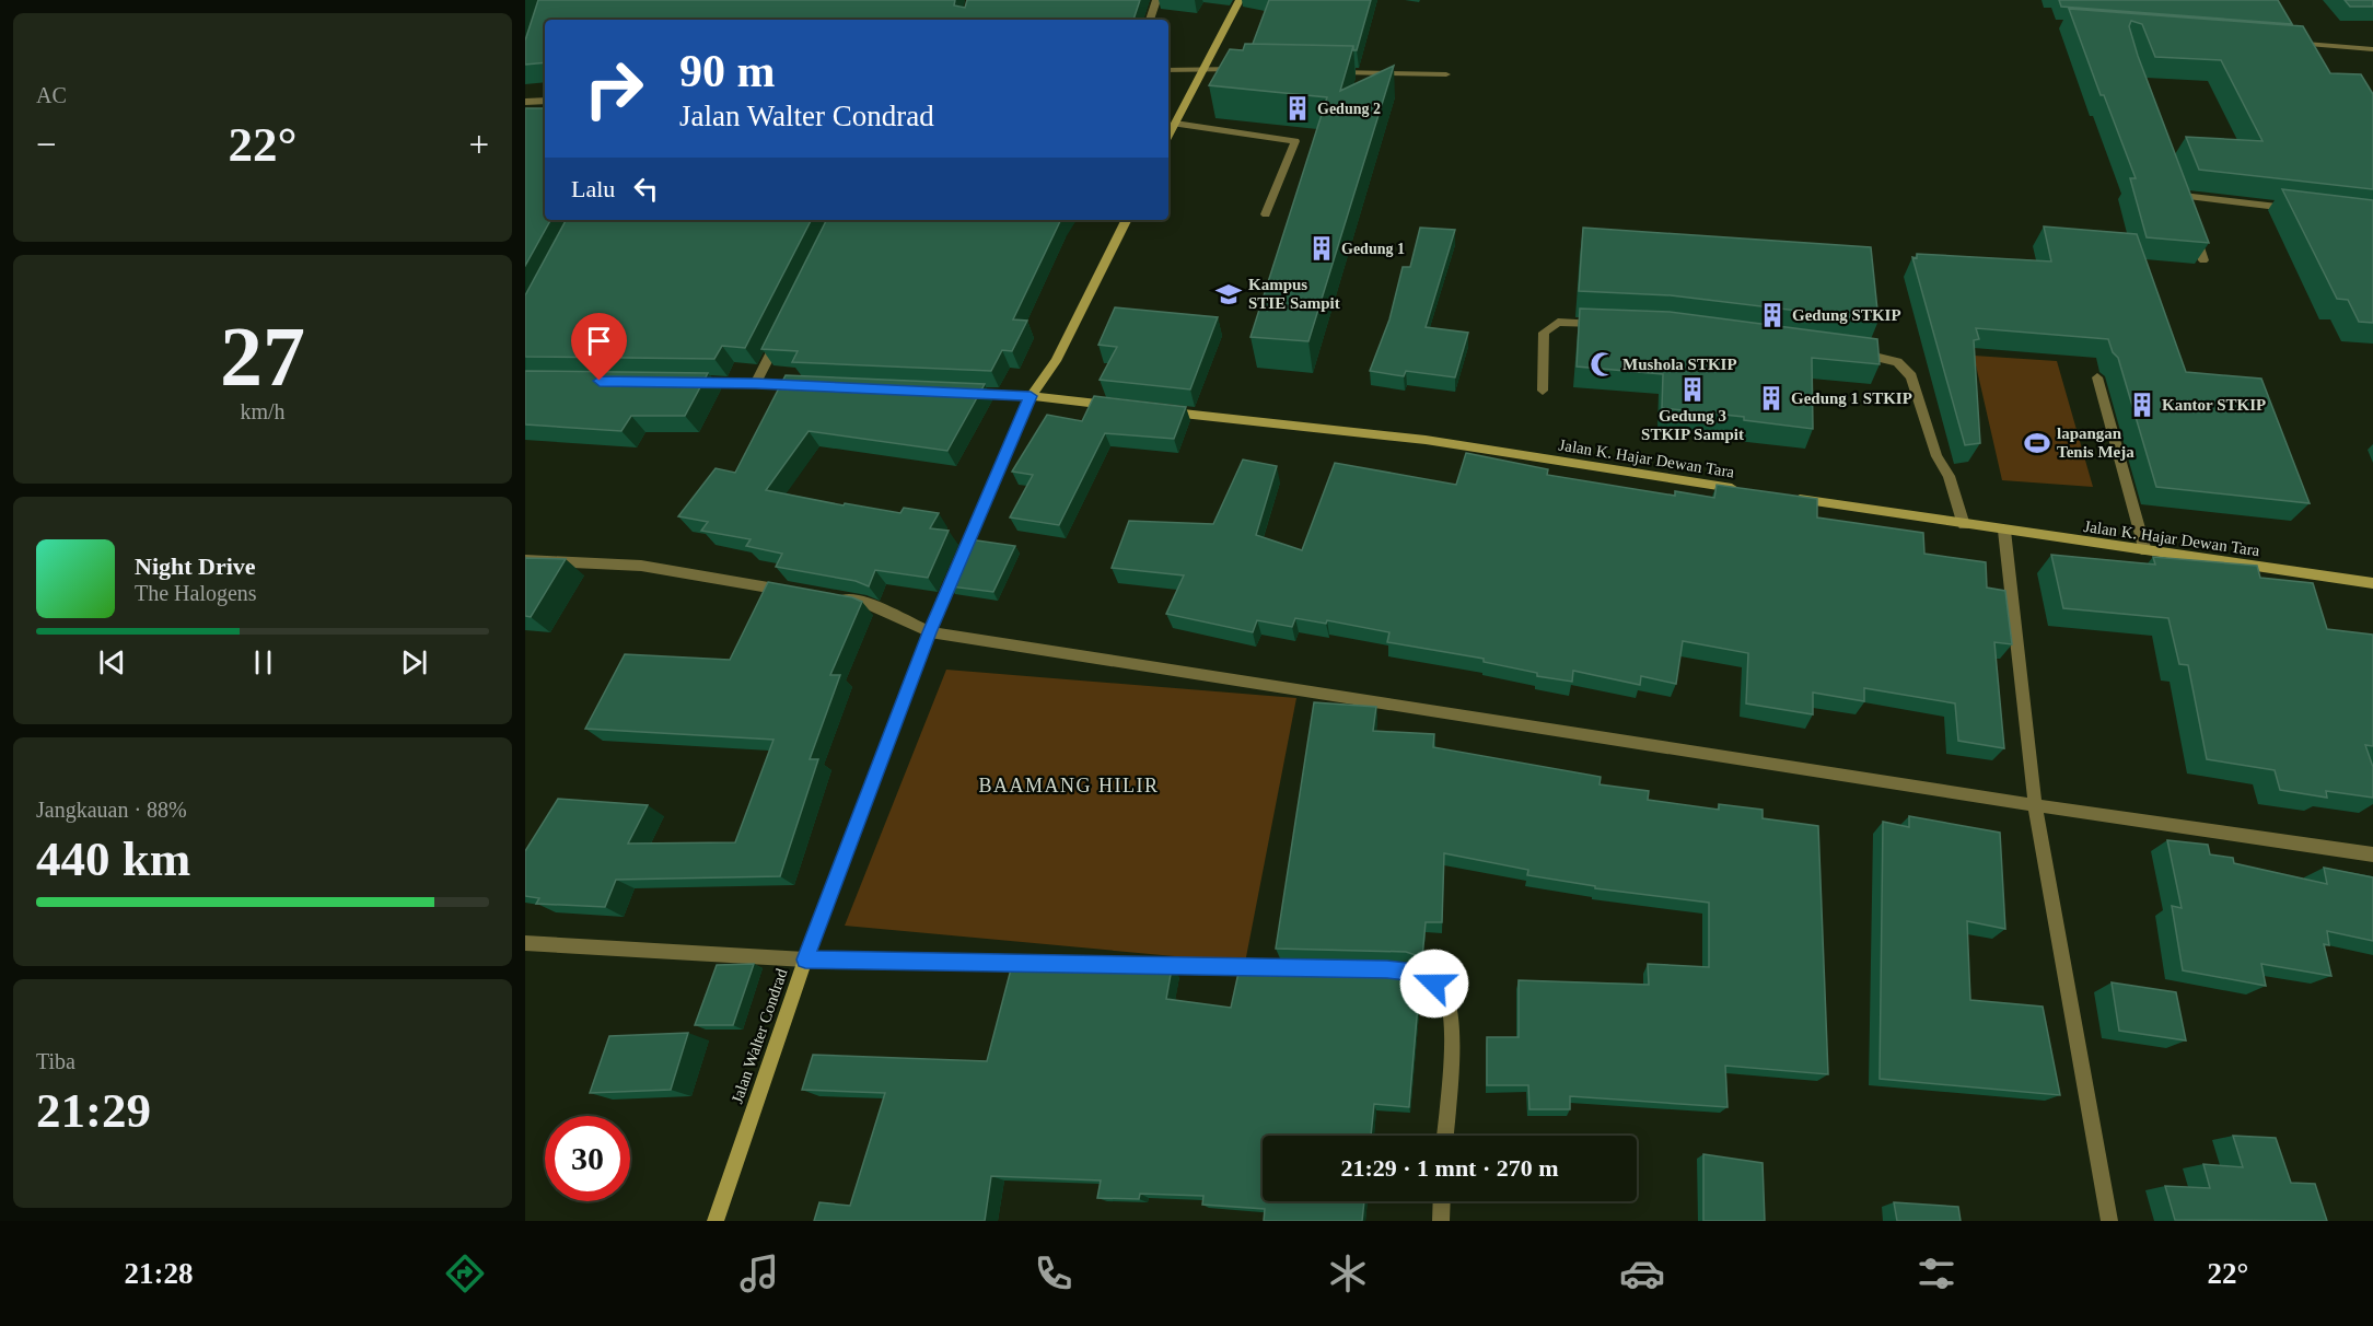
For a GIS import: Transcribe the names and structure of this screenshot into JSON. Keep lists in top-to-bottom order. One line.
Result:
{"streets":{"street":["Jalan K. Hajar Dewan Tara","Jalan Walter Condrad"]},"districts":["BAAMANG HILIR"],"places":{"building":["Gedung 2","Gedung 1","Gedung STKIP","Gedung 3 STKIP Sampit","Gedung 1 STKIP","Kantor STKIP"],"school or university":["Kampus STIE Sampit"],"mosque":["Mushola STKIP"],"sports":["lapangan Tenis Meja"]},"page":{"tile":["AC",["27","km/h"],["Jangkauan · 88%","440 km"],["Tiba","21:29"]],"turn":["90 m","Jalan Walter Condrad"],"heat":["−","22°","+"],"then":"Lalu","song":["Night Drive","The Halogens"],"limit":"30","trip":"21:29 · 1 mnt · 270 m","tabs":["21:28","22°"]}}
